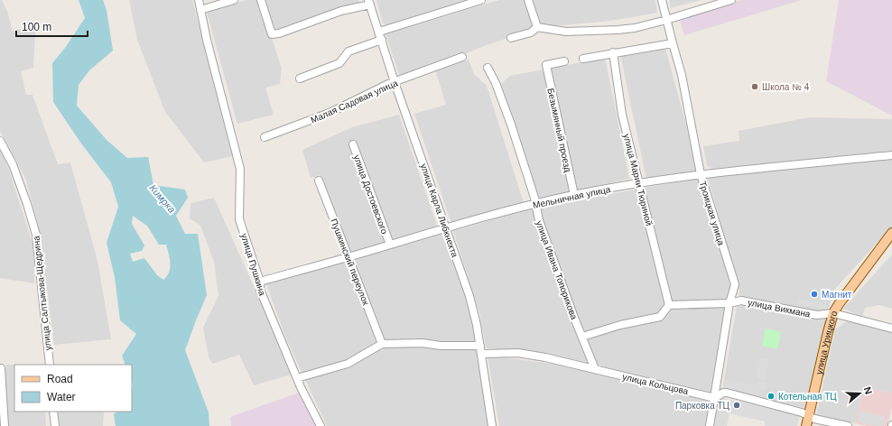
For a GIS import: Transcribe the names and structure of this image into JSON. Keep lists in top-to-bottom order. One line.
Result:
{"streets":{"main road":["улица Урицкого"],"street":["Малая Садовая улица","Безымянный проезд","улица Марии Тюриной","улица Достоевского","Мельничная улица","улица Карла Либкнехта","Троицкая улица","Пушкинский переулок","улица Пушкина","улица Ивана Топорикова","улица Салтыкова-Щедрина","улица Викмана","улица Кольцова"]},"crossings":[["Малая Садовая улица","улица Карла Либкнехта"],["Безымянный проезд","Мельничная улица"],["улица Марии Тюриной","Мельничная улица"],["улица Марии Тюриной","улица Викмана"],["улица Достоевского","Мельничная улица"],["Мельничная улица","улица Карла Либкнехта"],["Мельничная улица","Троицкая улица"],["Мельничная улица","Пушкинский переулок"],["Мельничная улица","улица Пушкина"],["Мельничная улица","улица Ивана Топорикова"],["улица Карла Либкнехта","улица Кольцова"],["Троицкая улица","улица Викмана"],["Троицкая улица","улица Кольцова"],["улица Ивана Топорикова","улица Кольцова"],["улица Викмана","улица Урицкого"],["улица Урицкого","улица Кольцова"]],"water":["Кимрка"],"places":["Школа № 4","Магнит","Котельная ТЦ","Парковка ТЦ"],"legend":["Road","Water"],"scale_bar":"100 m","north":"right"}
